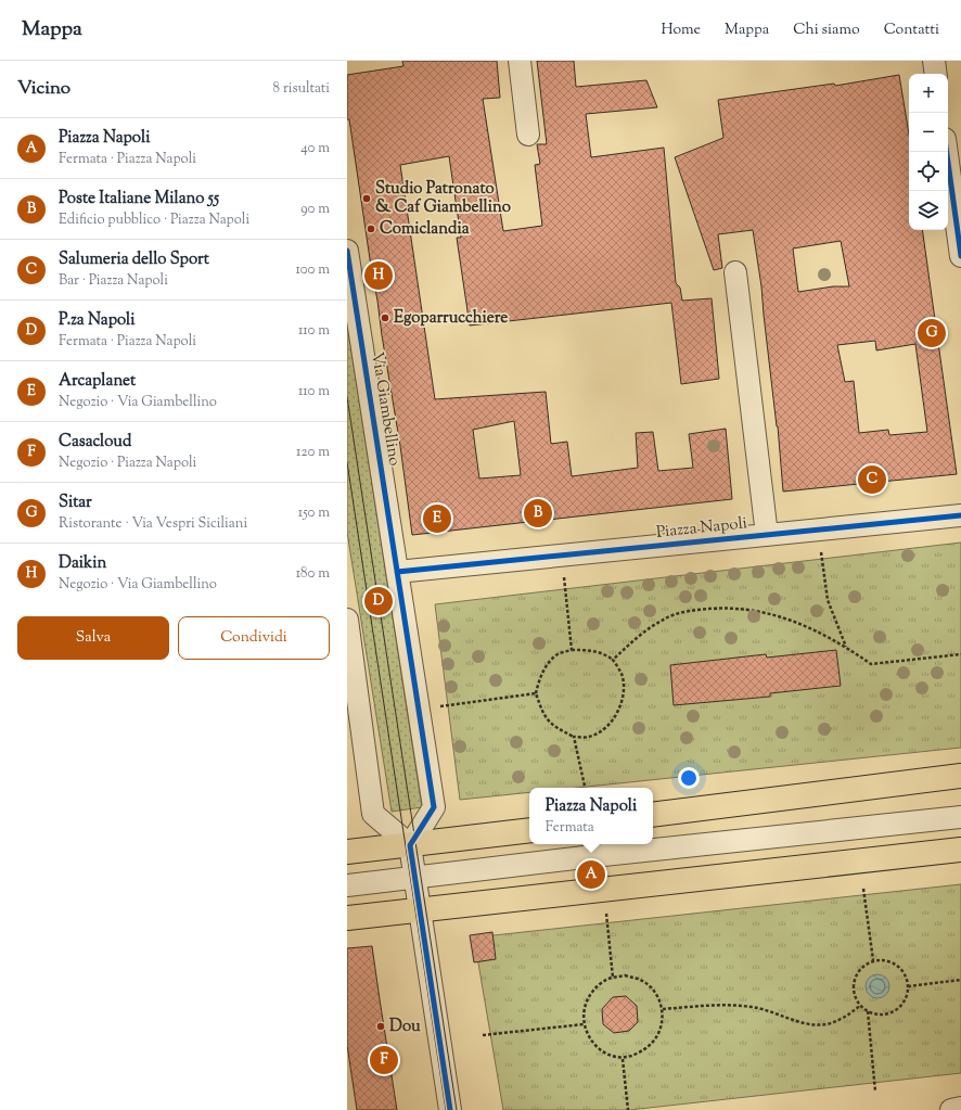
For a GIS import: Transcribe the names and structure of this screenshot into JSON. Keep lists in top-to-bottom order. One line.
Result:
{"streets":{"street":["Via Giambellino","Piazza Napoli"]},"crossings":[["Via Giambellino","Piazza Napoli"]],"places":["Studio Patronato & Caf Giambellino","Comiclandia","Egoparrucchiere","Dou"],"page":{"header":"Mappa","nav":["Home","Mappa","Chi siamo","Contatti"],"heading":["Vicino","8 risultati"],"map_buttons":["+","−"],"list":[{"mark":"A","name":"Piazza Napoli","note":"Fermata · Piazza Napoli","value":"40 m"},{"mark":"B","name":"Poste Italiane Milano 55","note":"Edificio pubblico · Piazza Napoli","value":"90 m"},{"mark":"C","name":"Salumeria dello Sport","note":"Bar · Piazza Napoli","value":"100 m"},{"mark":"D","name":"P.za Napoli","note":"Fermata · Piazza Napoli","value":"110 m"},{"mark":"E","name":"Arcaplanet","note":"Negozio · Via Giambellino","value":"110 m"},{"mark":"F","name":"Casacloud","note":"Negozio · Piazza Napoli","value":"120 m"},{"mark":"G","name":"Sitar","note":"Ristorante · Via Vespri Siciliani","value":"150 m"},{"mark":"H","name":"Daikin","note":"Negozio · Via Giambellino","value":"180 m"}],"pins":["H","G","C","B","E","D","A","F"],"buttons":["Salva","Condividi"],"popup":["Piazza Napoli","Fermata"]}}
